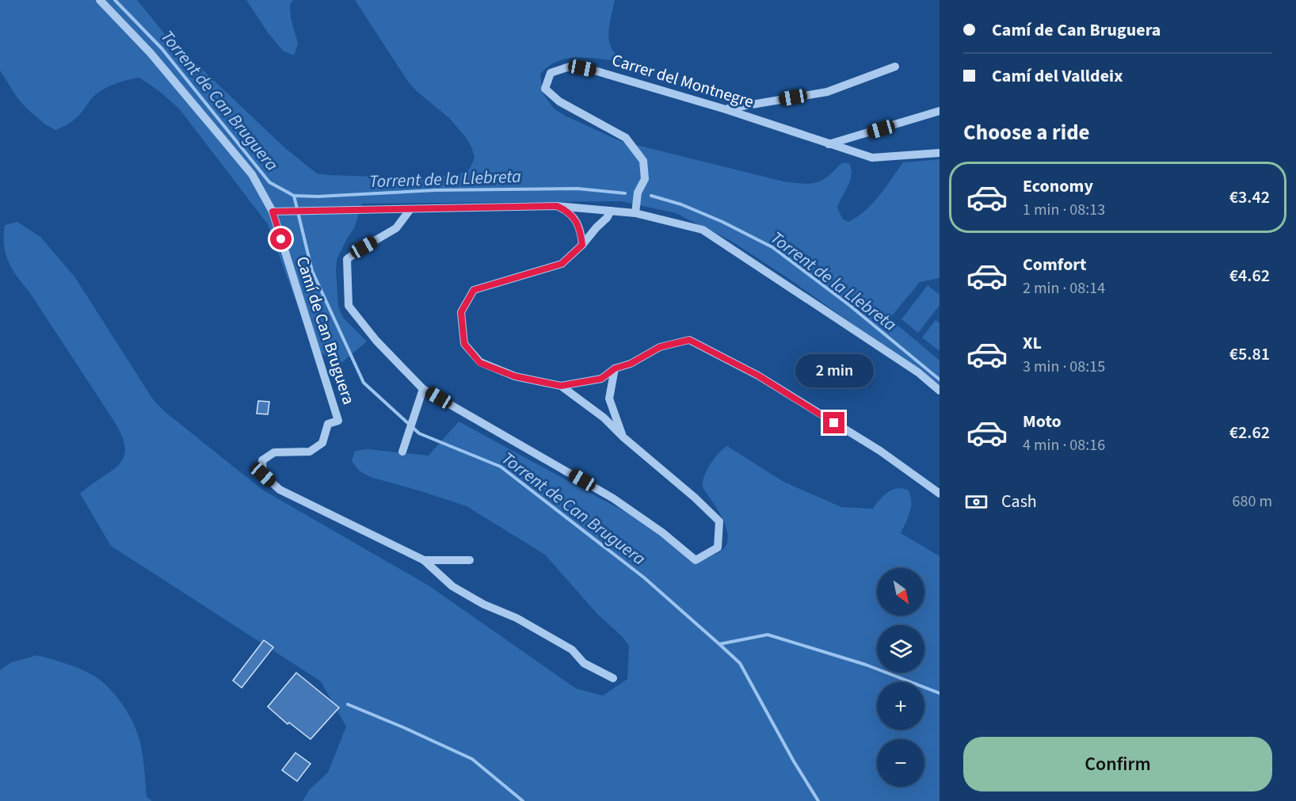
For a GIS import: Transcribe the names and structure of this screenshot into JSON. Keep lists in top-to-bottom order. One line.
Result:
{"streets":{"street":["Carrer del Montnegre","Camí de Can Bruguera"]},"water":["Torrent de Can Bruguera","Torrent de la Llebreta"],"north":"bottom right","page":{"banner":["Camí de Can Bruguera","Camí del Valldeix"],"heading":"Choose a ride","list":[{"name":"Economy","note":"1 min · 08:13","value":"€3.42"},{"name":"Comfort","note":"2 min · 08:14","value":"€4.62"},{"name":"XL","note":"3 min · 08:15","value":"€5.81"},{"name":"Moto","note":"4 min · 08:16","value":"€2.62"}],"bubble":"2 min","pay":["Cash","680 m"],"map_buttons":["+","−"],"buttons":"Confirm"}}
